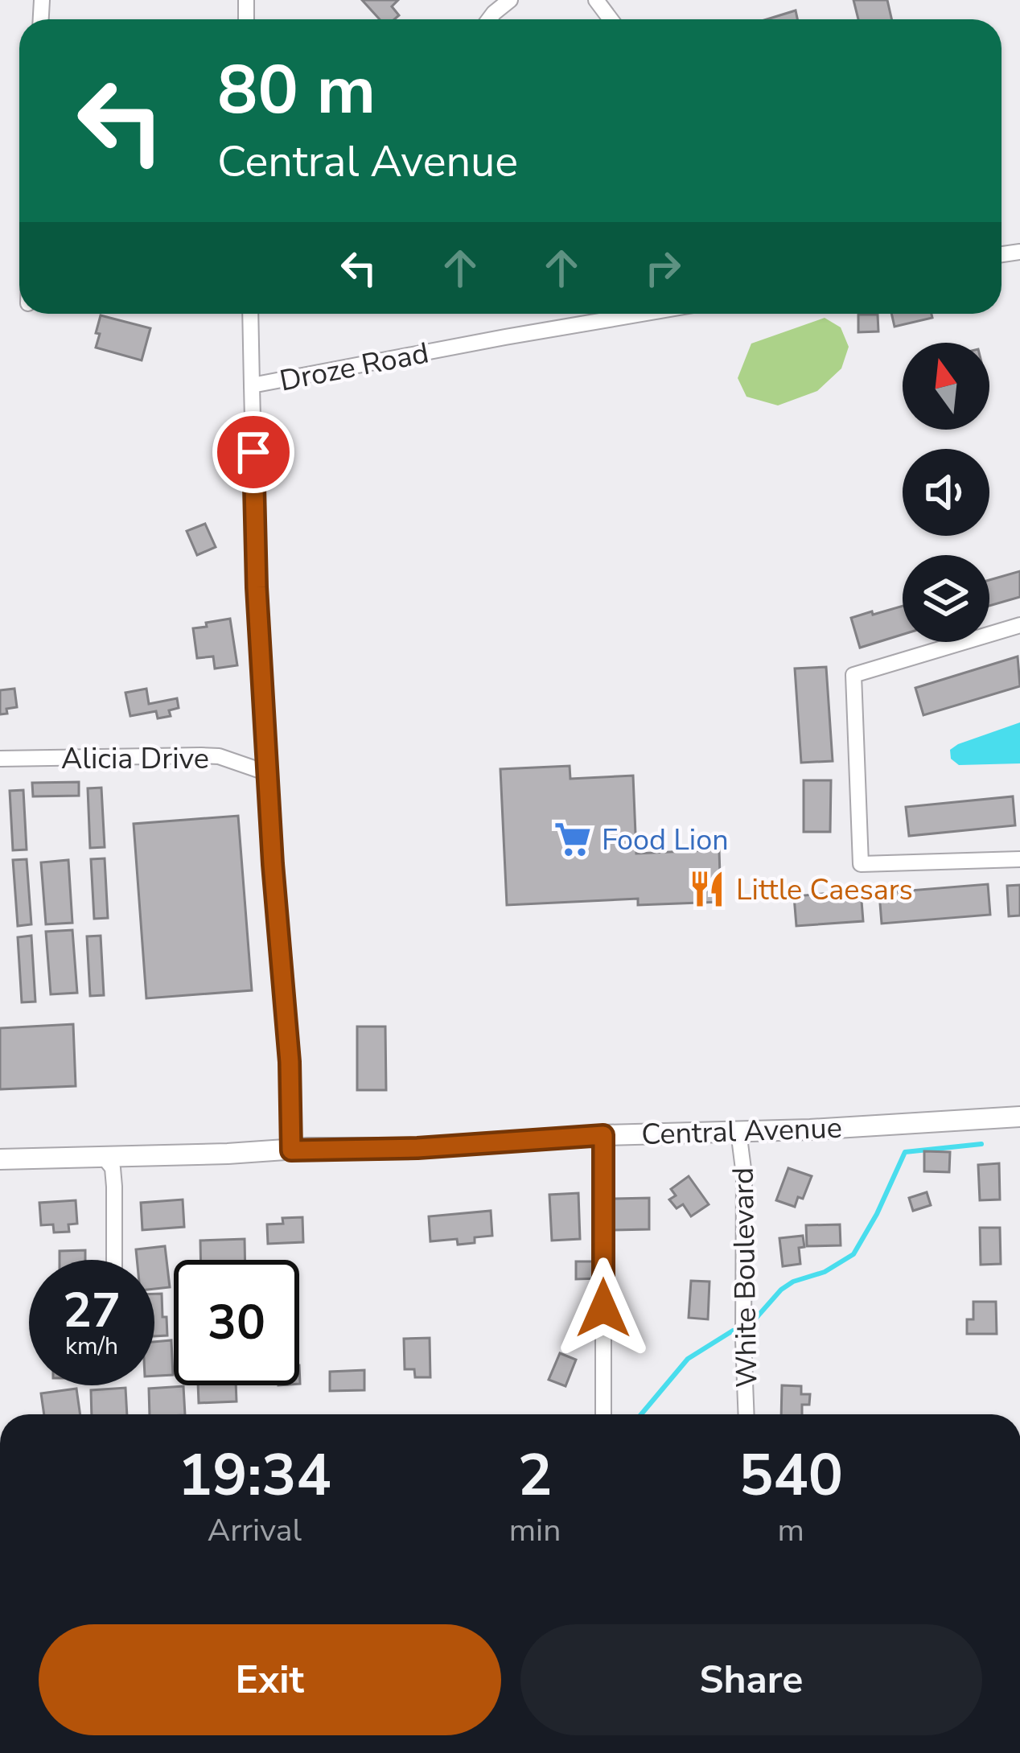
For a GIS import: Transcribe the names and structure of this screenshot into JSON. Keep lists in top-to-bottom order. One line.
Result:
{"streets":{"street":["Droze Road","Alicia Drive","Central Avenue","White Boulevard"]},"crossings":[["Droze Road","Alicia Drive"],["Droze Road","Central Avenue"],["Central Avenue","White Boulevard"]],"places":{"supermarket":["Food Lion"],"restaurant":["Little Caesars"]},"north":"top","page":{"turn":["80 m","Central Avenue"],"speed":"27 km/h","limit":"30","eta":["19:34","Arrival","2","min","540","m"],"buttons":["Exit","Share"]}}
